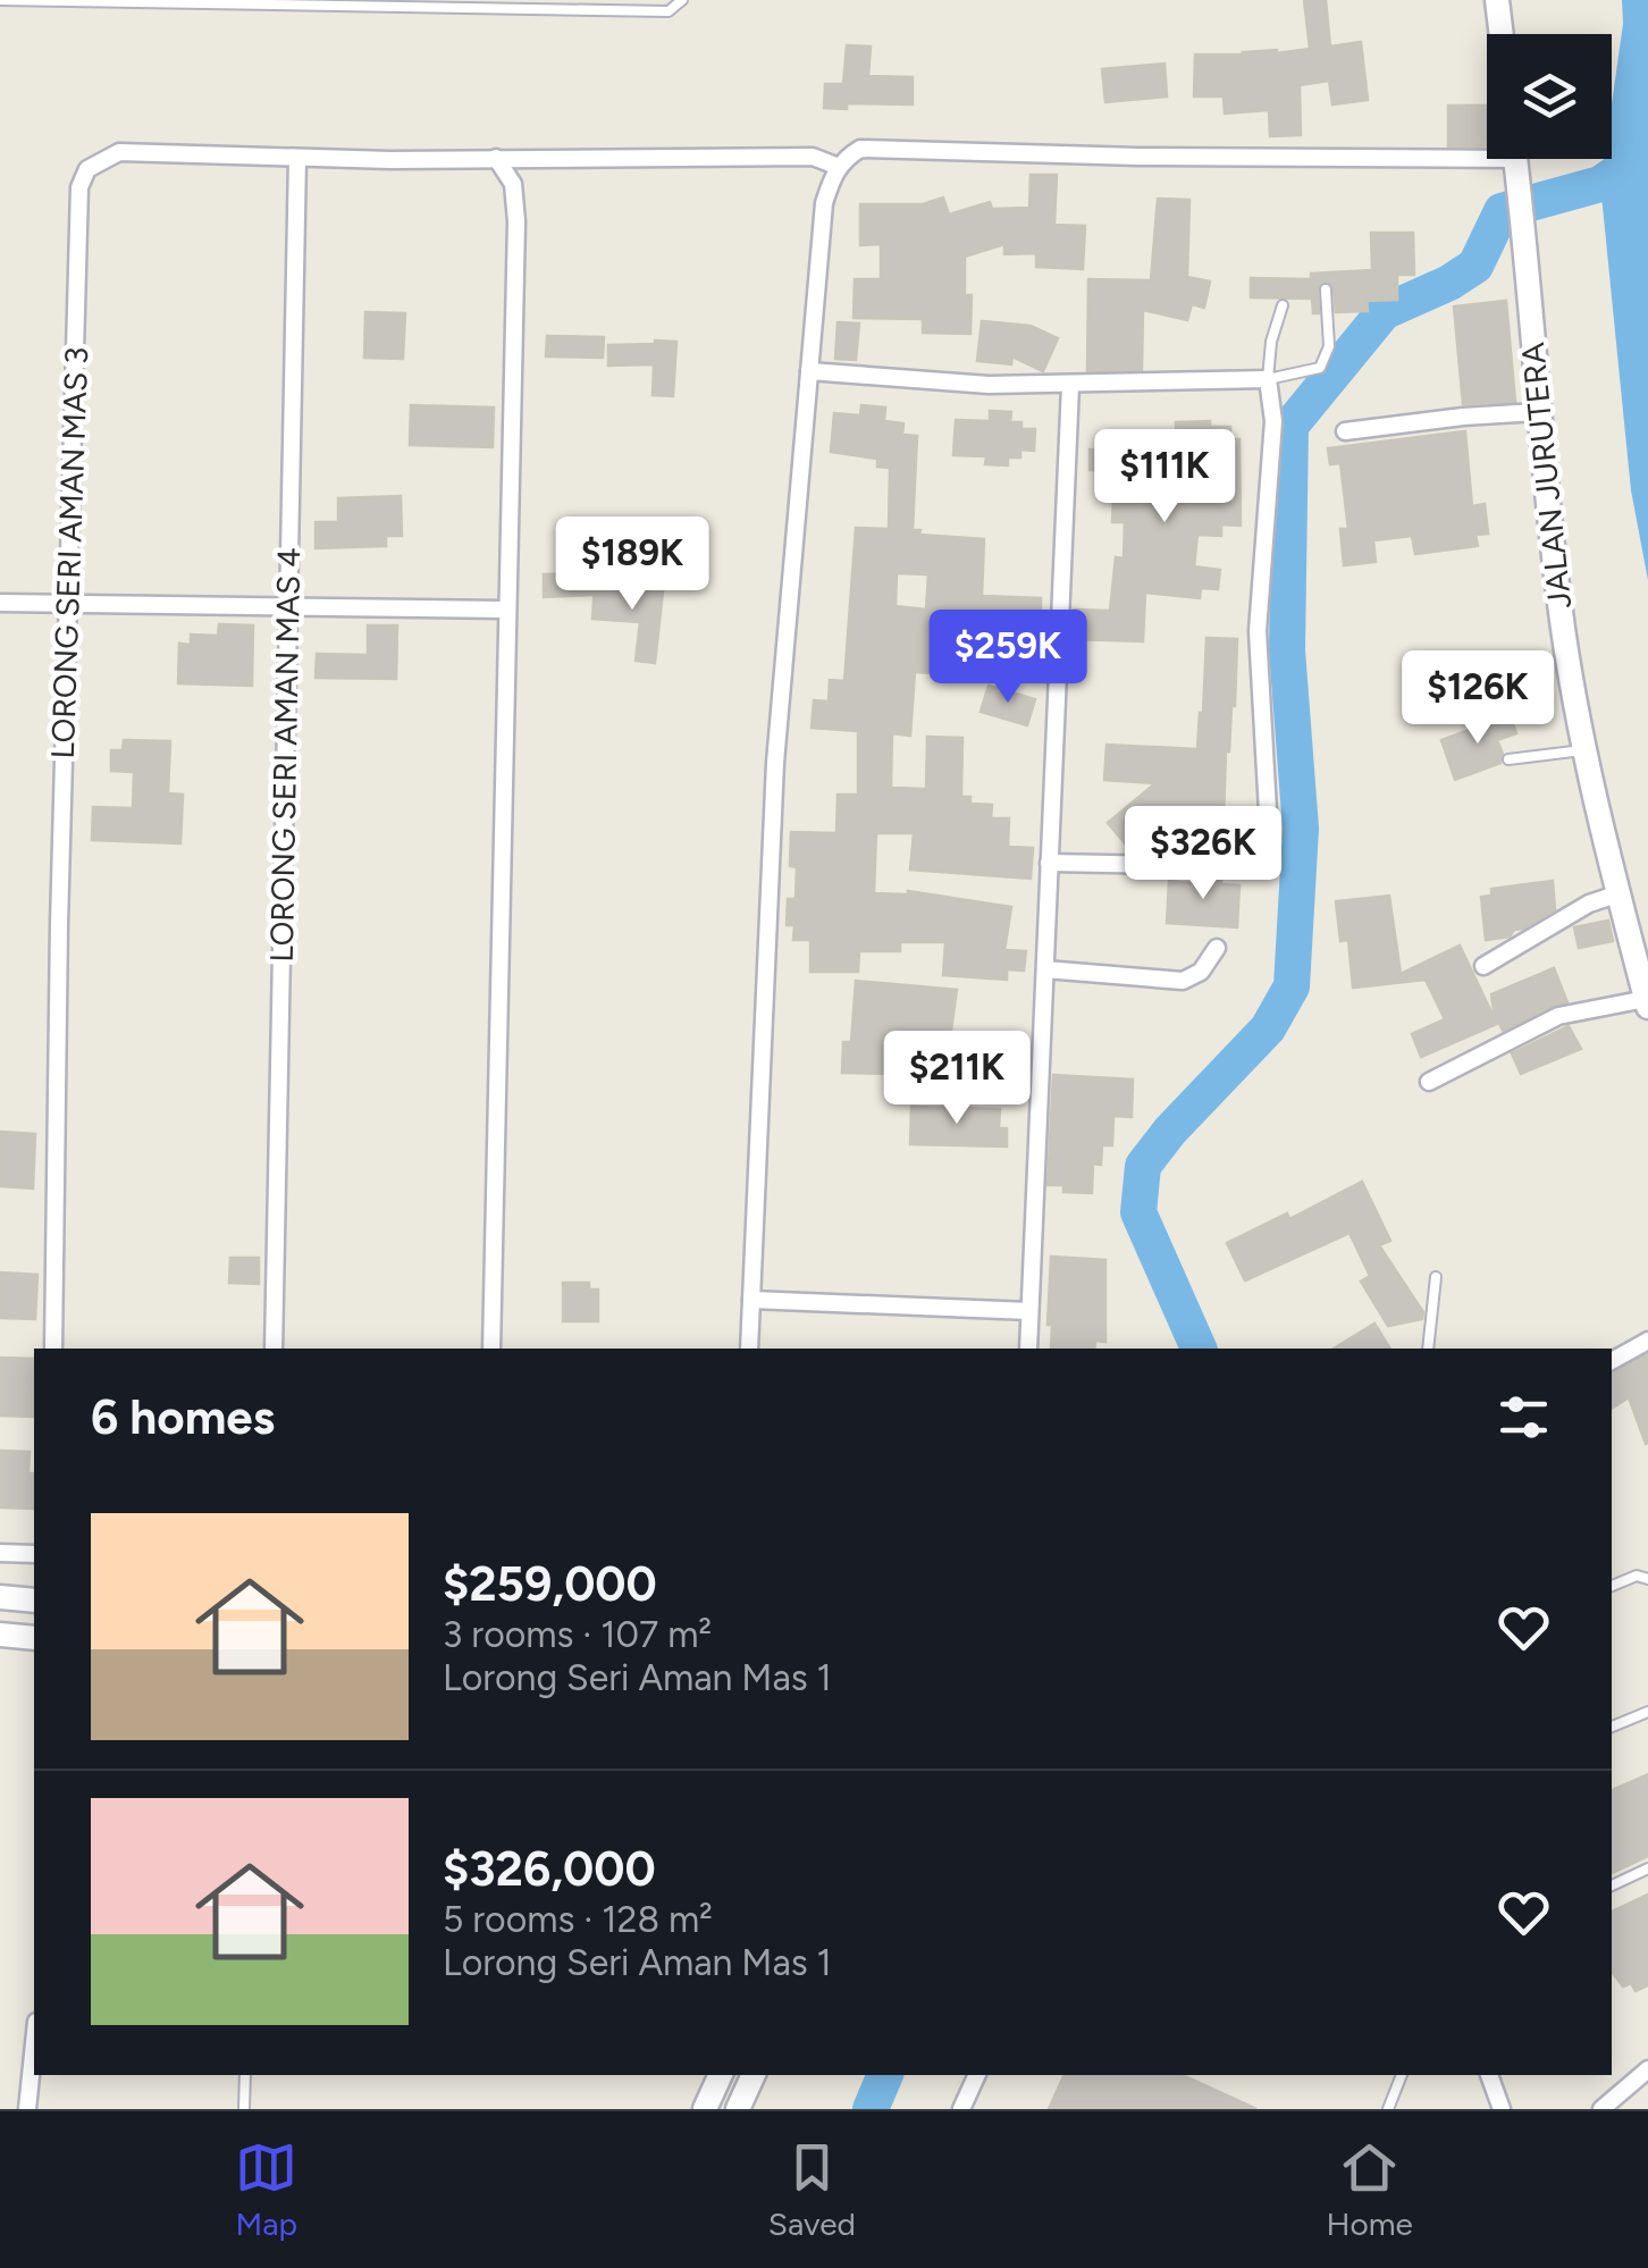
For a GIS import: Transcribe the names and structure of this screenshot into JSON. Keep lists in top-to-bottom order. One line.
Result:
{"streets":{"street":["JALAN JURUTERA","LORONG SERI AMAN MAS 3","LORONG SERI AMAN MAS 4"]},"crossings":[["LORONG SERI AMAN MAS 3","LORONG SERI AMAN MAS 4"]],"page":{"price":["$111K","$189K","$259K","$126K","$326K","$211K"],"heading":"6 homes","list":[{"name":"$259,000","note":"3 rooms · 107 m² · Lorong Seri Aman Mas 1"},{"name":"$326,000","note":"5 rooms · 128 m² · Lorong Seri Aman Mas 1"}],"tabs":["Map","Saved","Home"]}}
